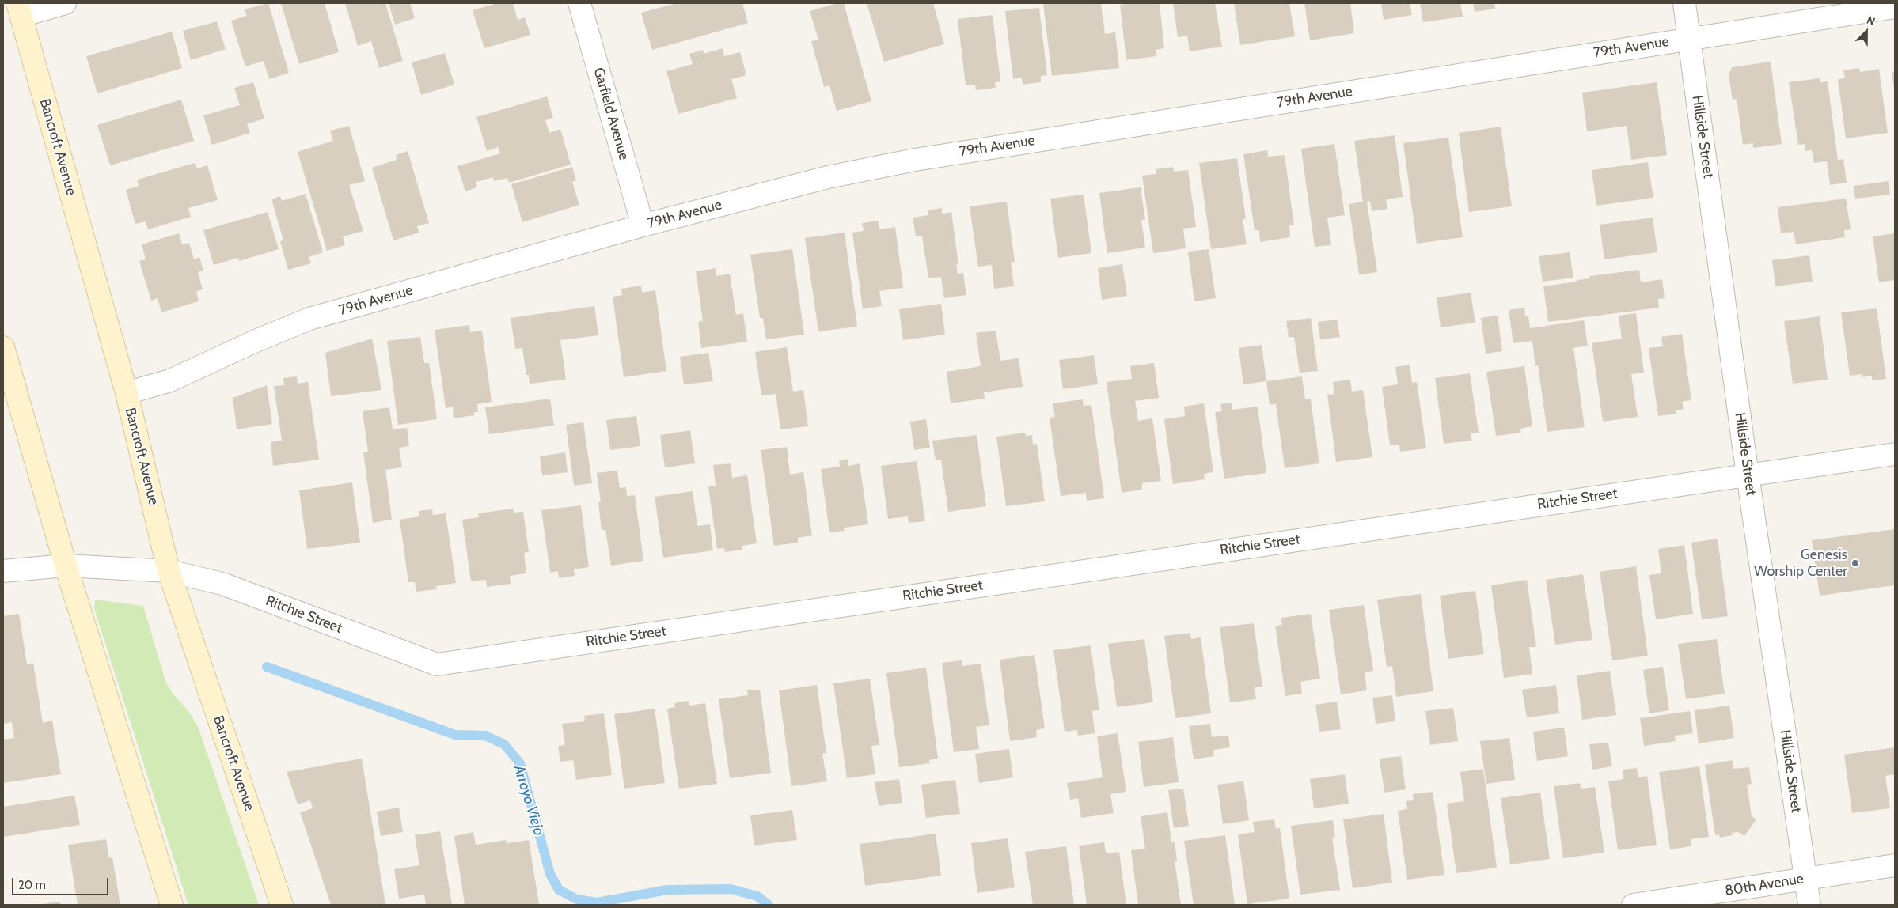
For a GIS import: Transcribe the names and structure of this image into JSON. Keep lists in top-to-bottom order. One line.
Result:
{"streets":{"main road":["Bancroft Avenue"],"street":["79th Avenue","Garfield Avenue","Hillside Street","Ritchie Street","80th Avenue"]},"crossings":[["79th Avenue","Garfield Avenue"],["79th Avenue","Hillside Street"],["79th Avenue","Bancroft Avenue"],["Hillside Street","Ritchie Street"],["Hillside Street","80th Avenue"],["Bancroft Avenue","Ritchie Street"]],"water":["Arroyo Viejo"],"places":["Genesis Worship Center"],"scale_bar":"20 m","north":"top right"}
